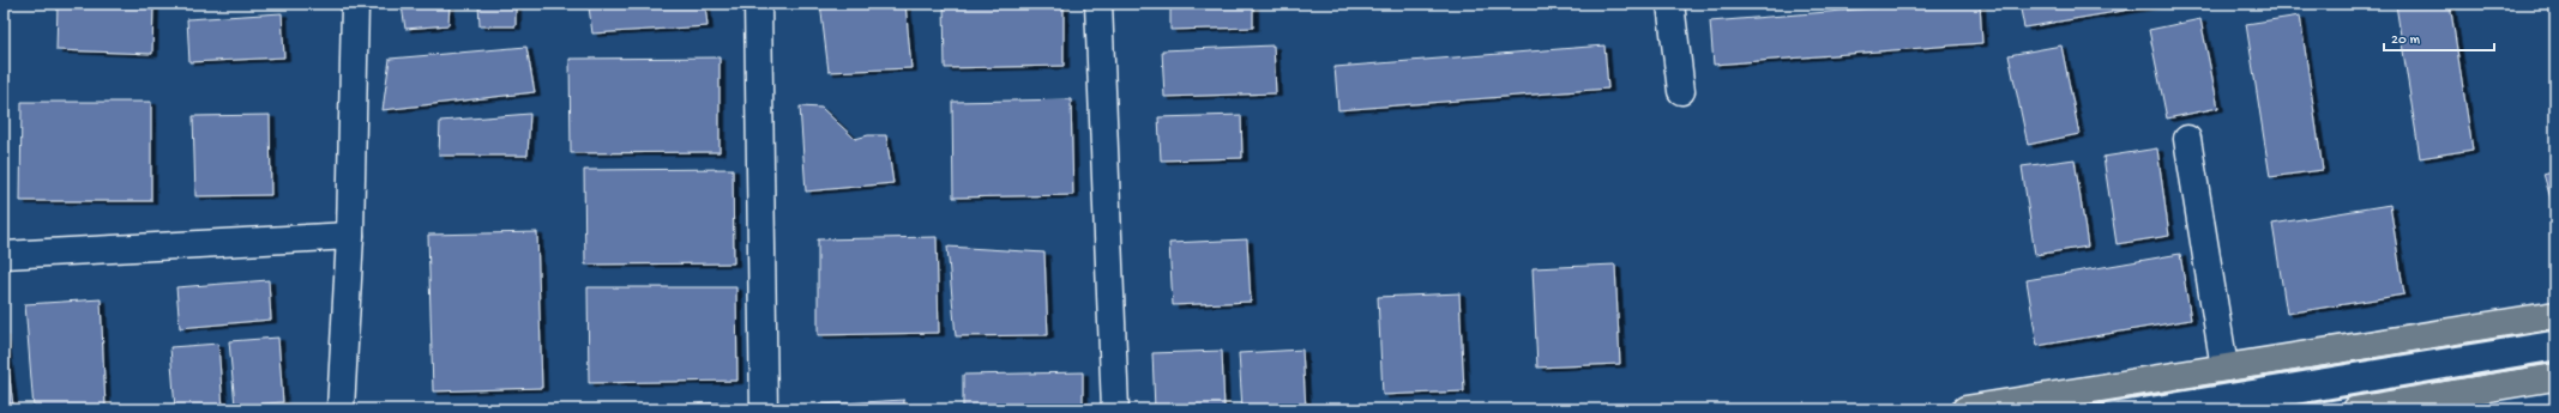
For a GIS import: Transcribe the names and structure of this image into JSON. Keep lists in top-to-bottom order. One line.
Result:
{"scale_bar":"20 m"}
